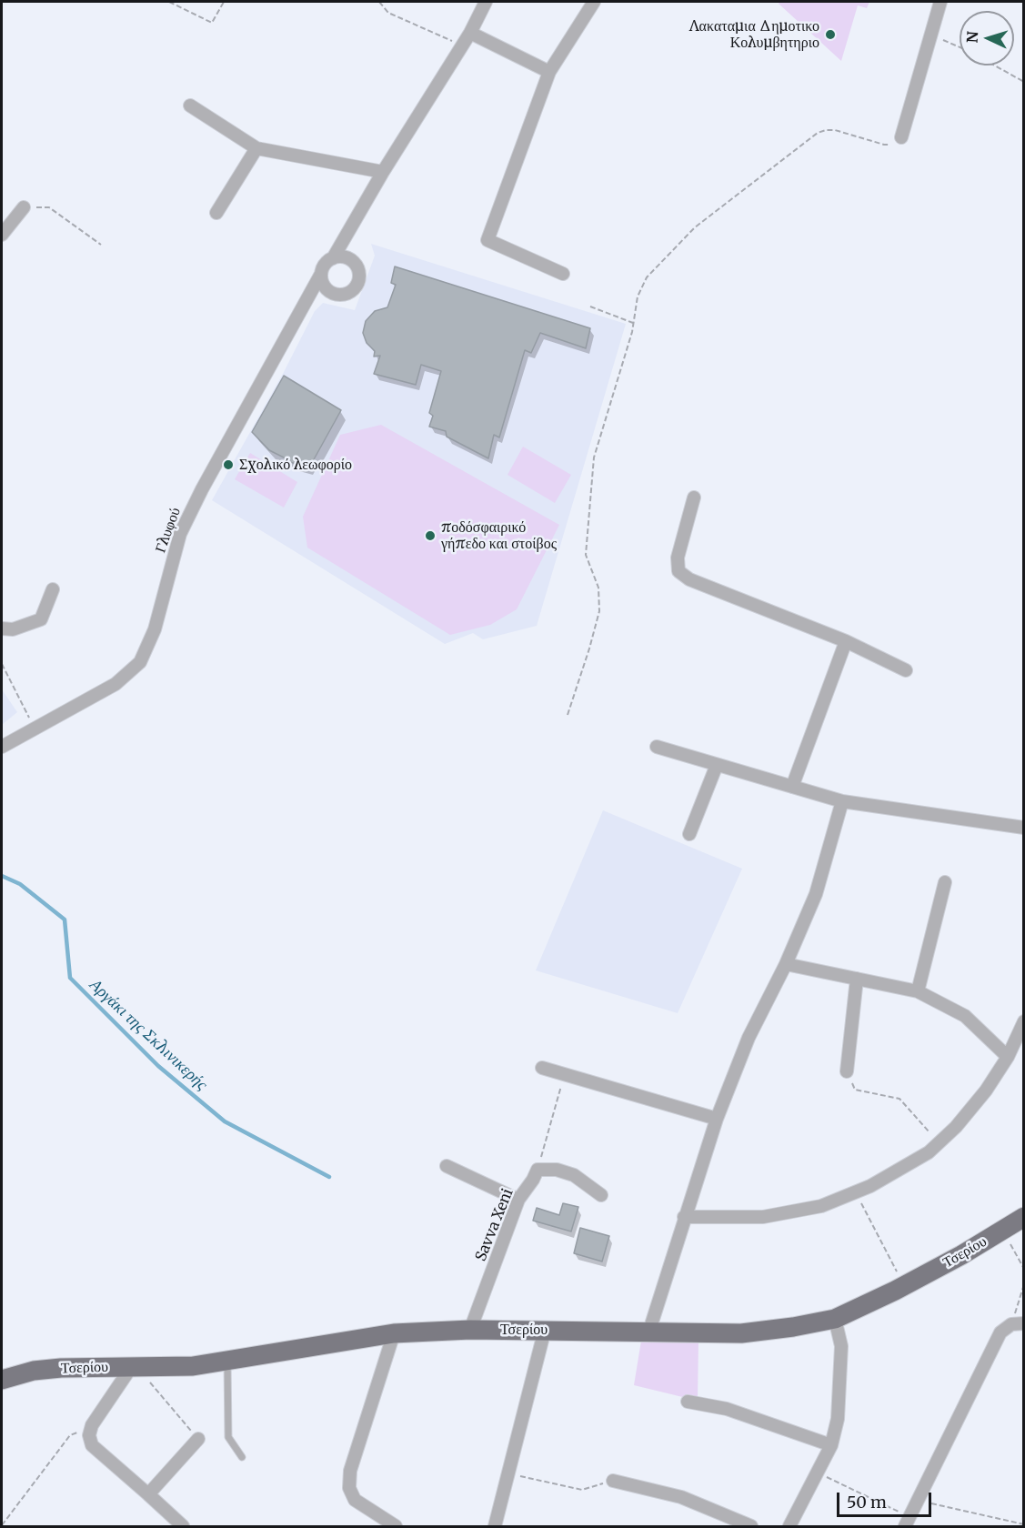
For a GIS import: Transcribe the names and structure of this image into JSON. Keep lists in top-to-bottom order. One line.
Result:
{"streets":{"main road":["Τσερίου"],"street":["Γλυφού","Savva Xeni"]},"crossings":[["Savva Xeni","Τσερίου"]],"water":["Αργάκι της Σκλινικερής"],"places":["Λακαταμια Δημοτικο Κολυμβητηριο","Σχολικό λεωφορίο","ποδόσφαιρικό γήπεδο και στοίβος"],"scale_bar":"50 m","north":"left"}
